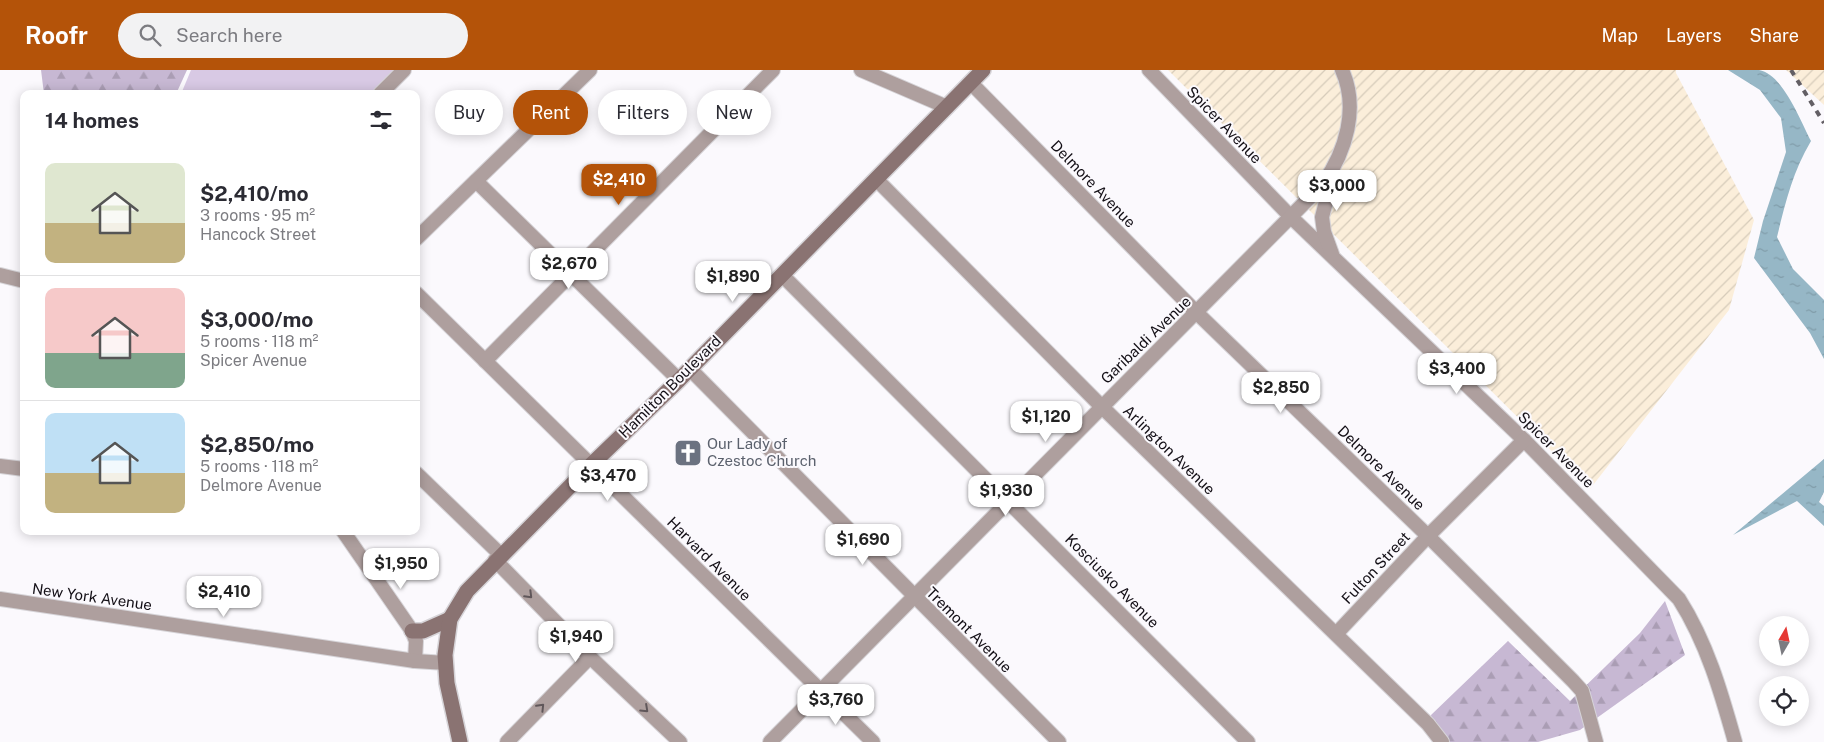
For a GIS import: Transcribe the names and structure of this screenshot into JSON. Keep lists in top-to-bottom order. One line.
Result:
{"streets":{"main road":["Hamilton Boulevard"],"street":["Spicer Avenue","Delmore Avenue","Garibaldi Avenue","Arlington Avenue","Harvard Avenue","Fulton Street","Kosciusko Avenue","New York Avenue","Tremont Avenue"]},"crossings":[["Spicer Avenue","Garibaldi Avenue"],["Spicer Avenue","Fulton Street"],["Delmore Avenue","Garibaldi Avenue"],["Delmore Avenue","Hamilton Boulevard"],["Delmore Avenue","Fulton Street"],["Garibaldi Avenue","Arlington Avenue"],["Garibaldi Avenue","Harvard Avenue"],["Garibaldi Avenue","Kosciusko Avenue"],["Garibaldi Avenue","Tremont Avenue"],["Hamilton Boulevard","Arlington Avenue"],["Hamilton Boulevard","Harvard Avenue"],["Hamilton Boulevard","Kosciusko Avenue"],["Hamilton Boulevard","New York Avenue"],["Hamilton Boulevard","Tremont Avenue"],["Arlington Avenue","Fulton Street"]],"places":{"church":["Our Lady of Czestoc Church"]},"north":"top","page":{"header":"Roofr","search":"Search here","nav":["Map","Layers","Share"],"chip":["Buy","Rent","Filters","New"],"heading":"14 homes","list":[{"name":"$2,410/mo","note":"3 rooms · 95 m² · Hancock Street"},{"name":"$3,000/mo","note":"5 rooms · 118 m² · Spicer Avenue"},{"name":"$2,850/mo","note":"5 rooms · 118 m² · Delmore Avenue"}],"price":["$2,410","$3,000","$2,670","$1,890","$3,400","$2,850","$1,120","$3,470","$1,930","$1,690","$1,950","$2,410","$1,940","$3,760"]}}
